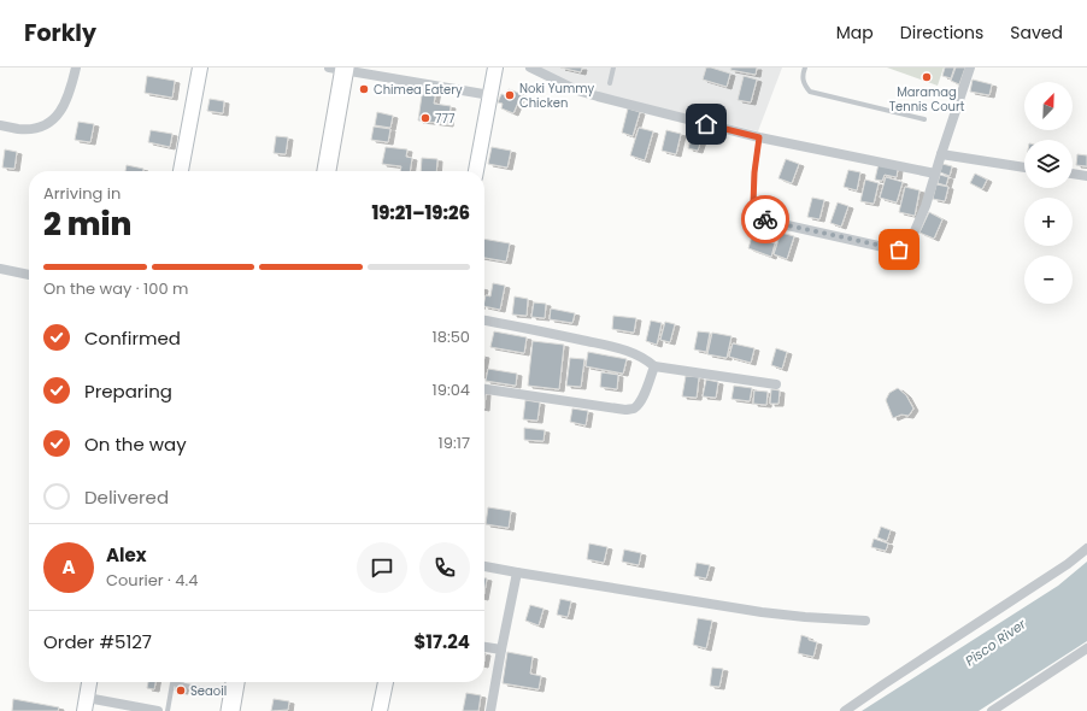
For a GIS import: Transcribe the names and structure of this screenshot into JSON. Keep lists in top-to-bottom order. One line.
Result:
{"water":["Pisco River"],"places":["Maramag Tennis Court","Chimea Eatery","Noki Yummy Chicken","777","Seaoil"],"north":"top right","page":{"header":"Forkly","nav":["Map","Directions","Saved"],"map_buttons":["+","−"],"heading":["2 min","Arriving in","19:21–19:26"],"panel":["Alex","Courier · 4.4","Order #5127","$17.24"],"bar":"On the way · 100 m","list":[["Confirmed","18:50"],["Preparing","19:04"],["On the way","19:17"],"Delivered"],"round":"A"}}
